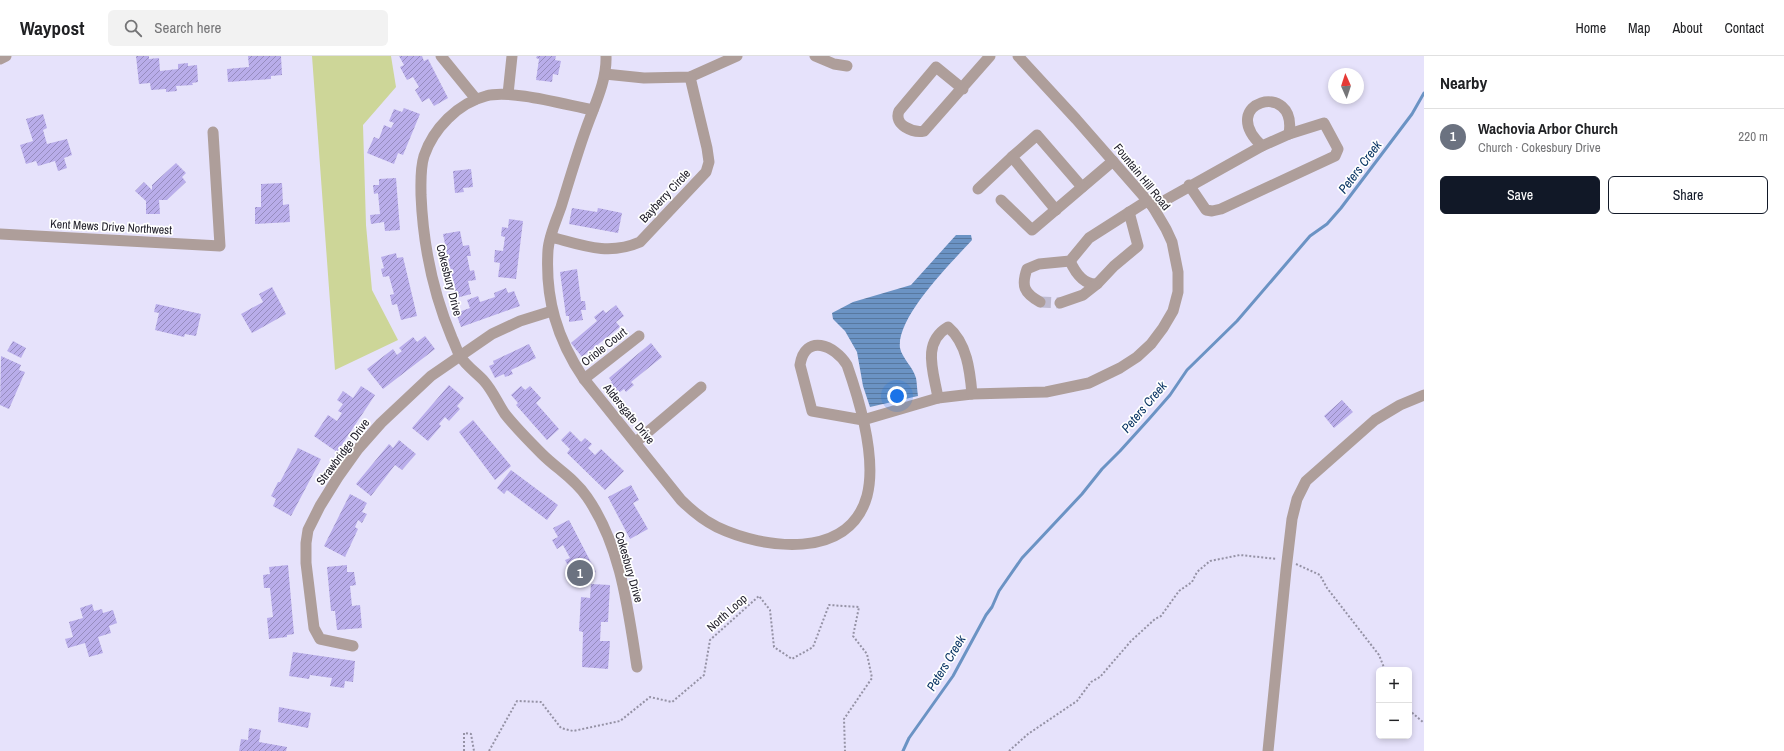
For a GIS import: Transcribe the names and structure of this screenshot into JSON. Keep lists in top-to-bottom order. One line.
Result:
{"streets":{"street":["Fountain Hill Road","Bayberry Circle","Kent Mews Drive Northwest","Cokesbury Drive","Oriole Court","Aldersgate Drive","Strawbridge Drive"],"path":["North Loop"]},"crossings":[["Fountain Hill Road","Aldersgate Drive"],["Bayberry Circle","Aldersgate Drive"],["Cokesbury Drive","Aldersgate Drive"],["Cokesbury Drive","Strawbridge Drive"],["Oriole Court","Aldersgate Drive"],["Aldersgate Drive","Strawbridge Drive"]],"water":["Peters Creek"],"north":"top","page":{"header":"Waypost","search":"Search here","nav":["Home","Map","About","Contact"],"heading":"Nearby","list":[{"mark":"1","name":"Wachovia Arbor Church","note":"Church · Cokesbury Drive","value":"220 m"}],"buttons":["Save","Share"],"pins":"1","map_buttons":["+","−"]}}
